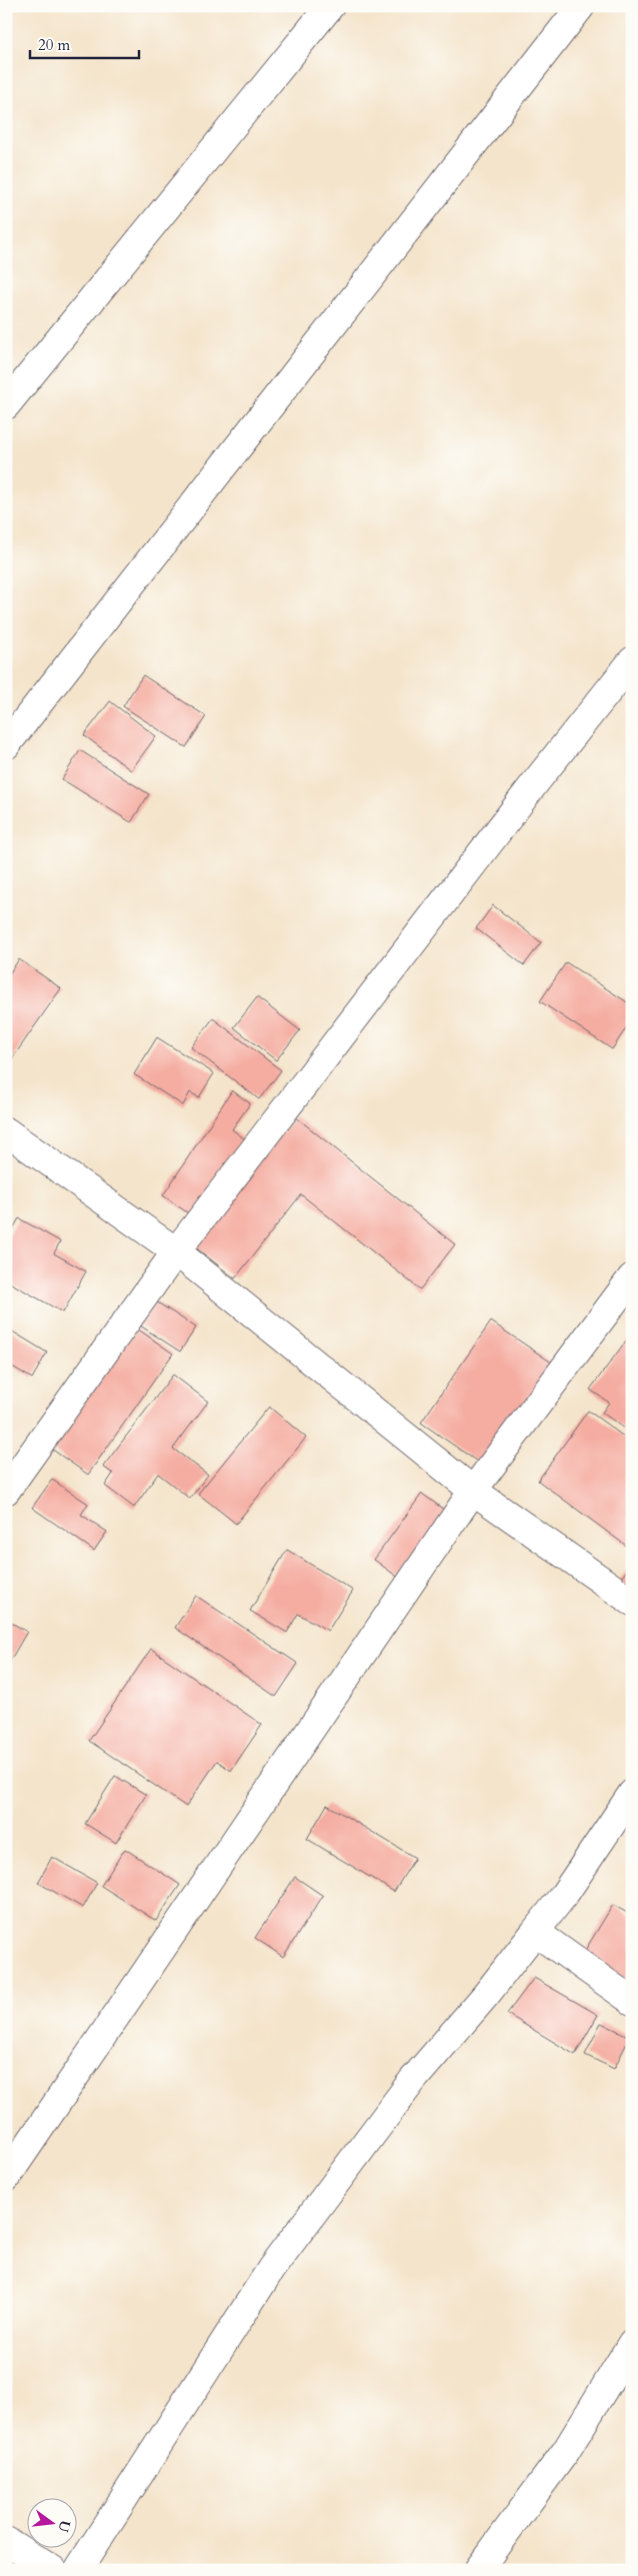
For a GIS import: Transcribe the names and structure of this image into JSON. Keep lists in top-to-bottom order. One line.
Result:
{"scale_bar":"20 m","north":"right"}
